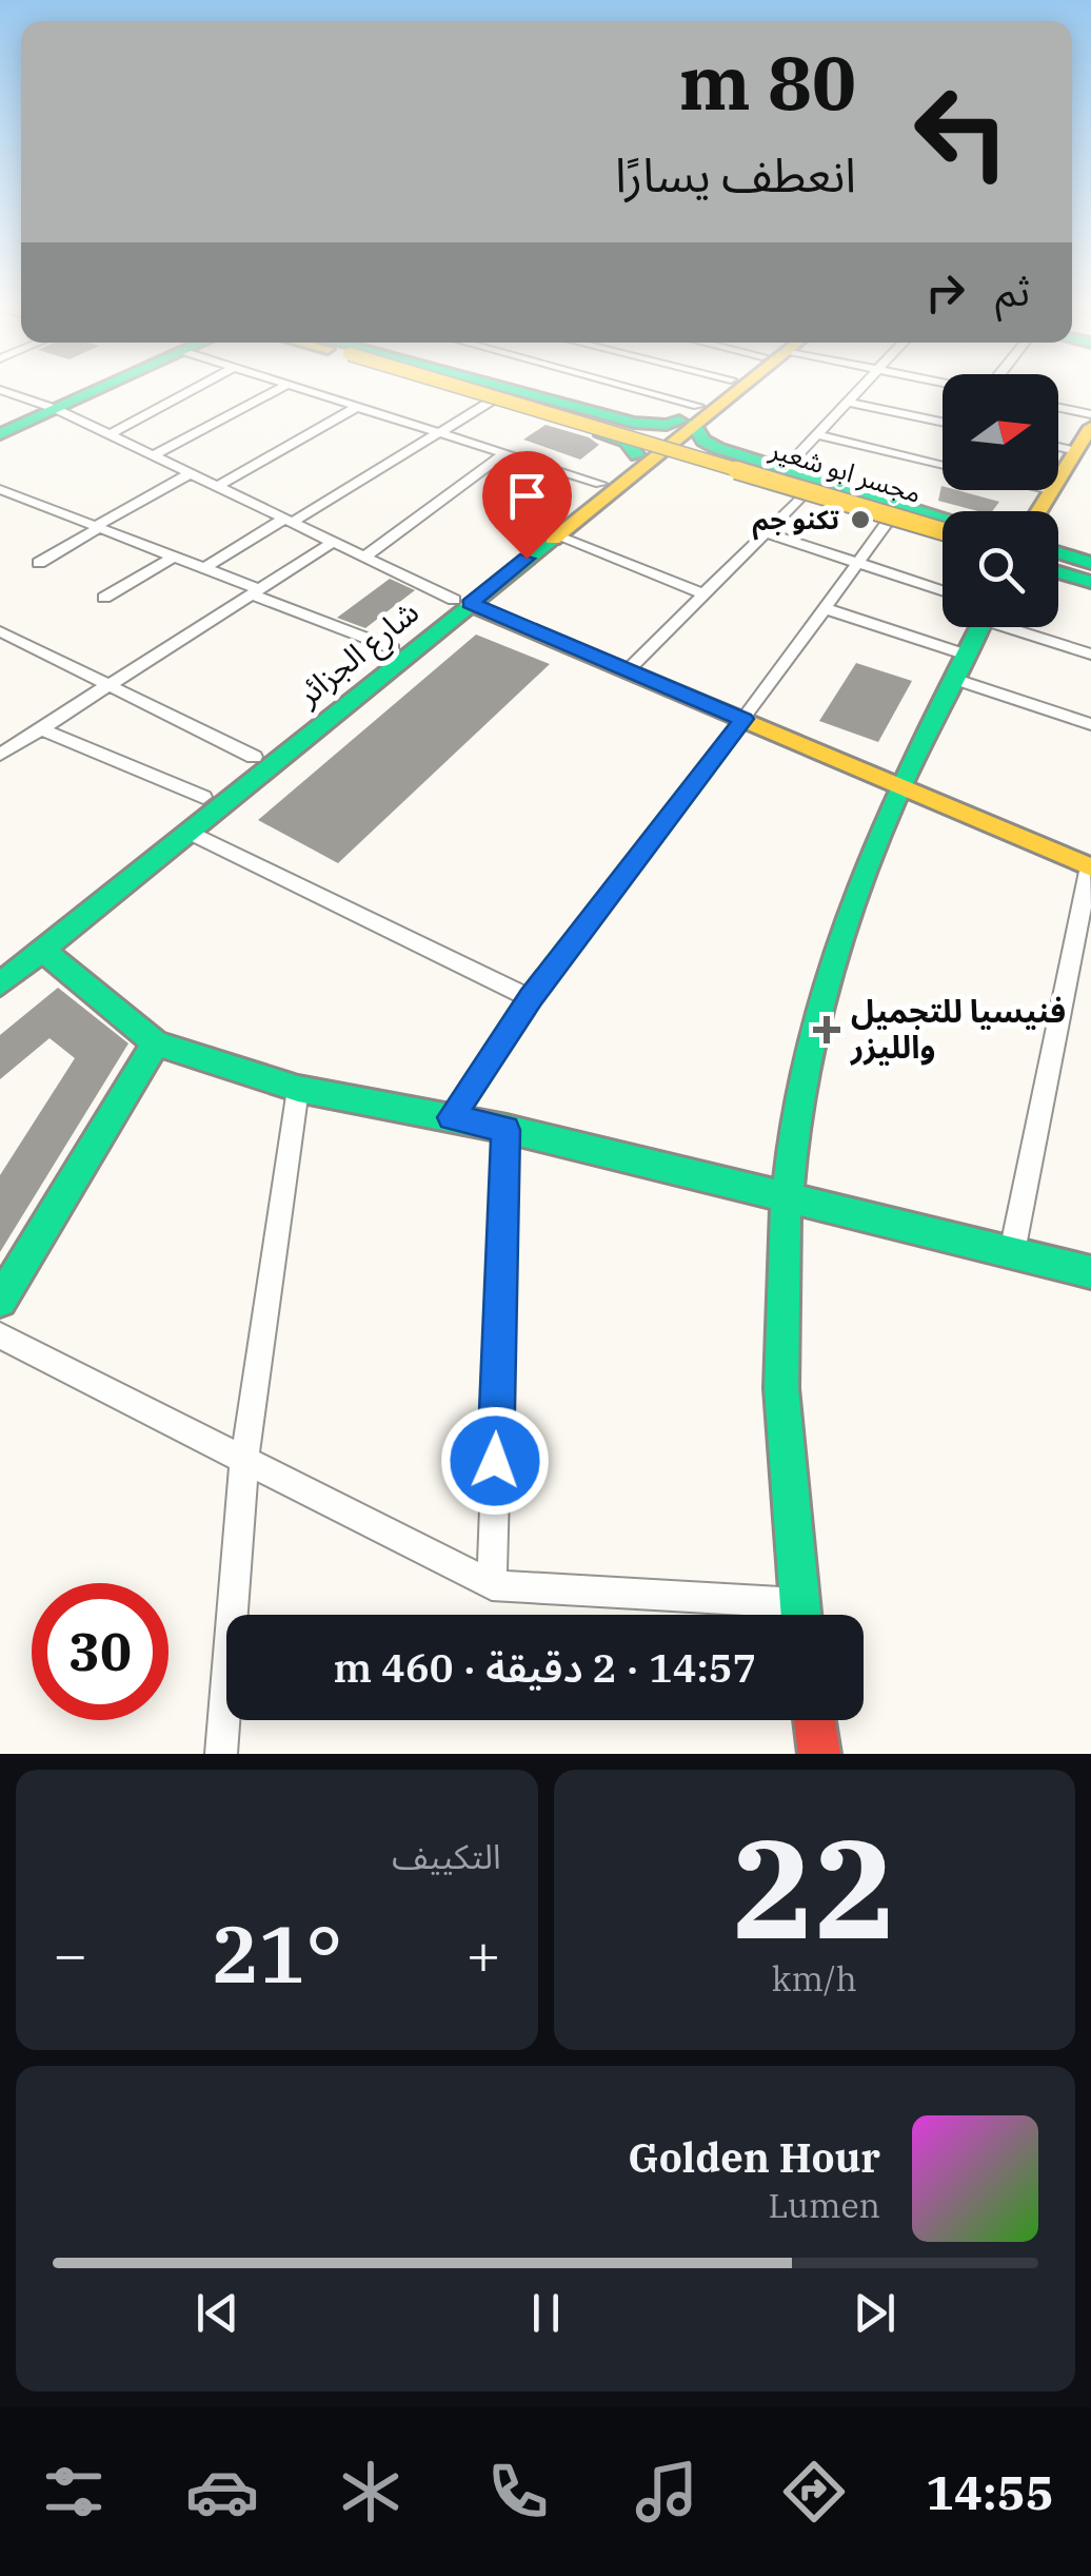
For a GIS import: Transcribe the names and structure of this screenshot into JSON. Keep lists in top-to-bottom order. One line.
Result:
{"streets":{"main road":["مجسر ابو شعير","شارع الجزائر"]},"places":{"other":["تكنو جم"],"health":["فنيسيا للتجميل والليزر"]},"north":"right","page":{"turn":["80 m","انعطف يسارًا"],"then":"ثم","limit":"30","trip":"14:57 · 2 دقيقة · 460 m","tile":[["22","km/h"],"التكييف"],"heat":["−","21°","+"],"song":["Golden Hour","Lumen"],"tabs":"14:55"}}
